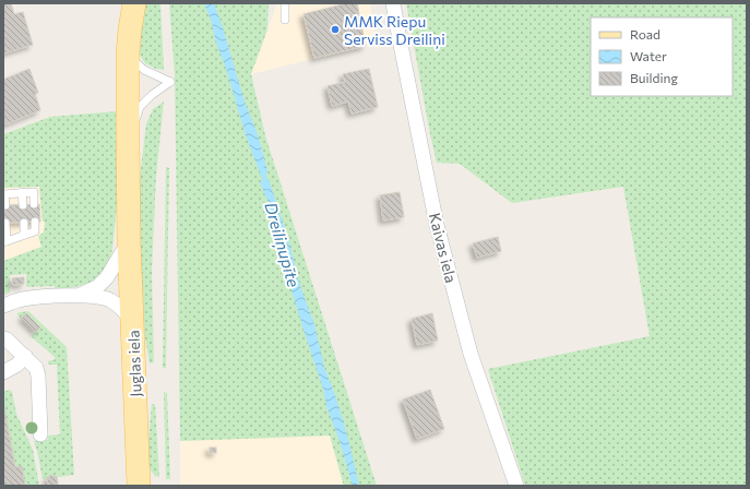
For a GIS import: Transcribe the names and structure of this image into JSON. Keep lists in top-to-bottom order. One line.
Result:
{"streets":{"main road":["Juglas iela"],"street":["Kaivas iela"]},"water":["Dreiliņupīte"],"places":["MMK Riepu Serviss Dreiliņi"],"legend":["Road","Water","Building"]}
